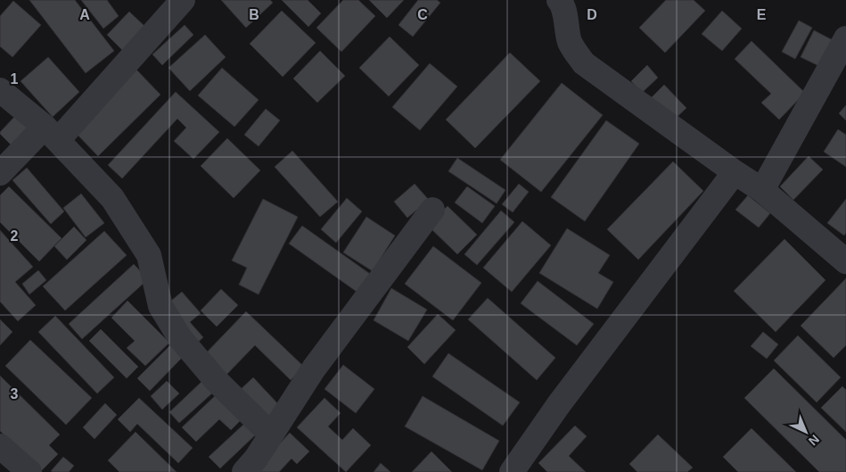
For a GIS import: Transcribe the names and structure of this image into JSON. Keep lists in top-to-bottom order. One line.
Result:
{"north":"bottom right","grid":{"columns":["A","B","C","D","E"],"rows":["1","2","3"]}}
